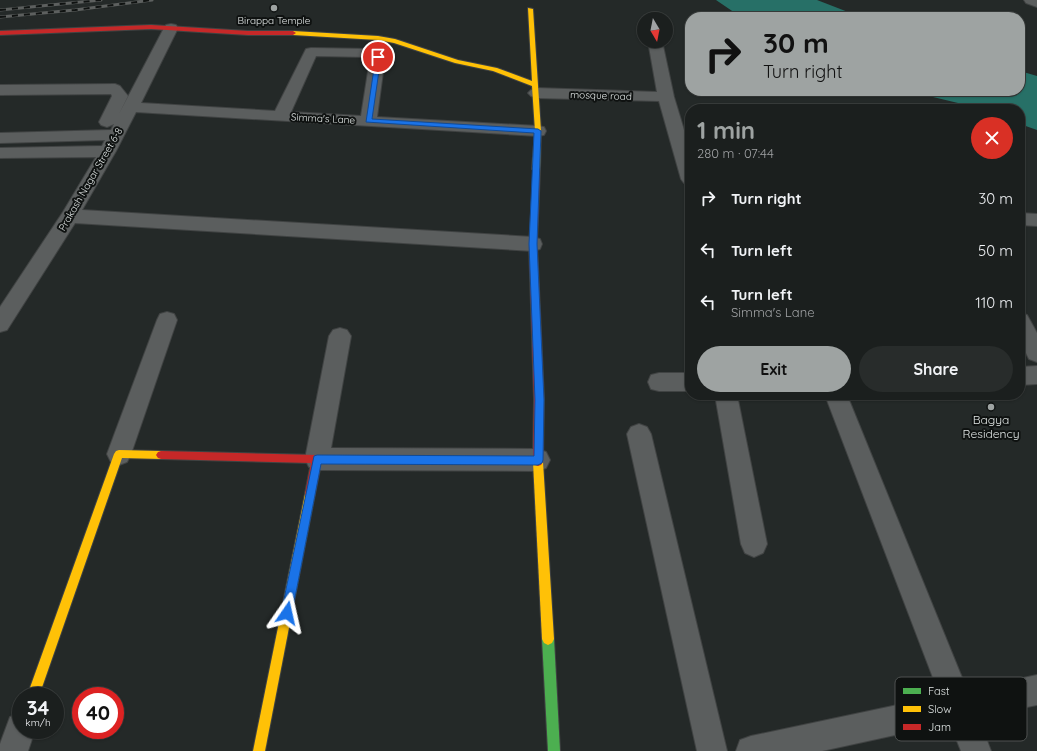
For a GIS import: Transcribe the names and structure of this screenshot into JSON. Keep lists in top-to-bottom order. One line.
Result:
{"streets":{"street":["mosque road","Simma's Lane","Prakash Nagar Street 6-8"]},"crossings":[["Simma's Lane","Prakash Nagar Street 6-8"]],"places":["Birappa Temple","Bagya Residency"],"legend":["Fast","Slow","Jam"],"north":"bottom","page":{"turn":["30 m","Turn right"],"heading":["1 min","280 m · 07:44"],"list":[{"name":"Turn right","value":"30 m"},{"name":"Turn left","value":"50 m"},{"name":"Turn left","note":"Simma's Lane","value":"110 m"}],"buttons":["Exit","Share"],"speed":"34 km/h","limit":"40"}}
